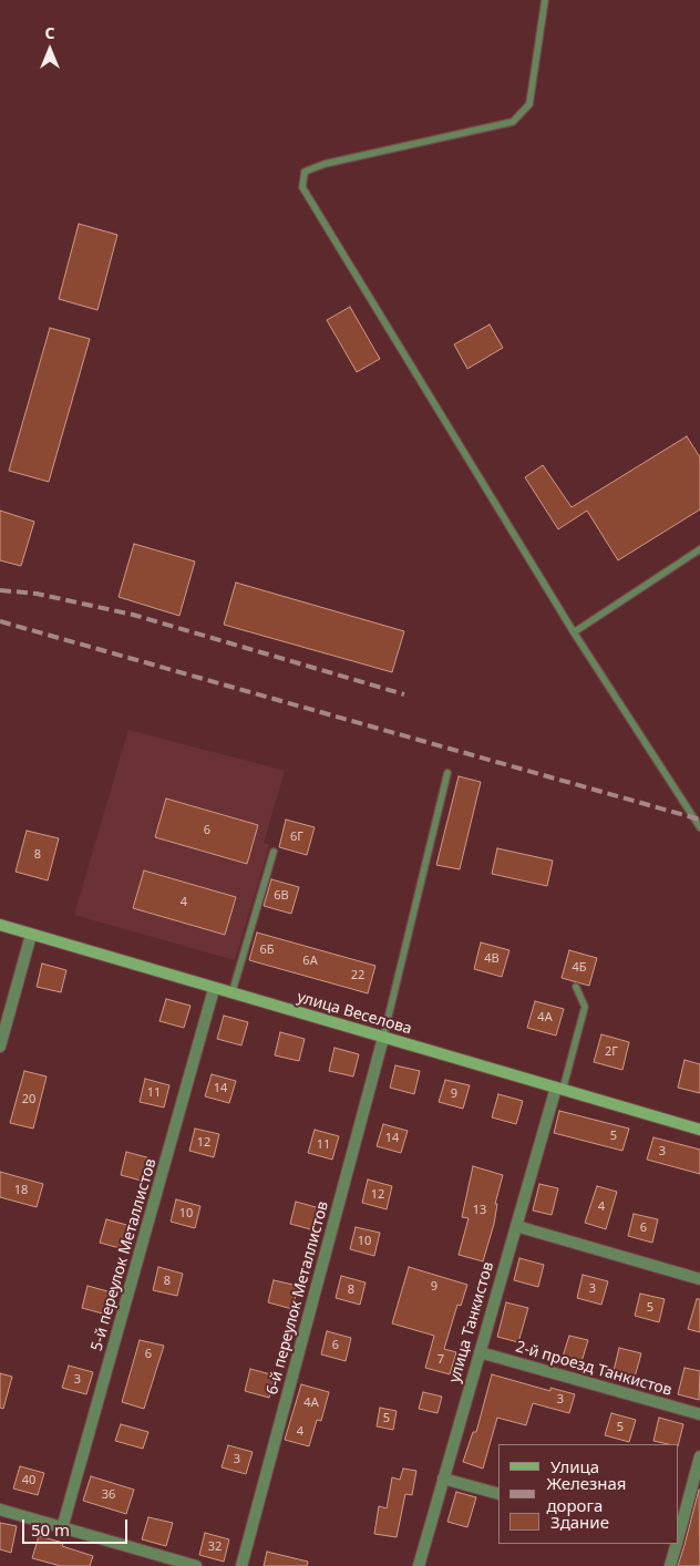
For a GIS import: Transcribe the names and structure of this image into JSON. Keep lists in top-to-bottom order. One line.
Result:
{"streets":{"street":["улица Веселова","5-й переулок Металлистов","6-й переулок Металлистов","улица Танкистов","2-й проезд Танкистов"]},"crossings":[["улица Веселова","5-й переулок Металлистов"],["улица Веселова","6-й переулок Металлистов"],["улица Веселова","улица Танкистов"],["улица Танкистов","2-й проезд Танкистов"]],"house_numbers":["6","6Г","8","6В","4","6Б","4В","6А","4Б","22","4А","2Г","14","11","9","20","5","14","12","11","3","18","12","4","13","10","6","10","8","9","3","8","5","6","6","7","3","3","4А","5","5","4","3","40","36","32"],"legend":["Улица","Железная дорога","Здание"],"scale_bar":"50 m","north":"top"}
